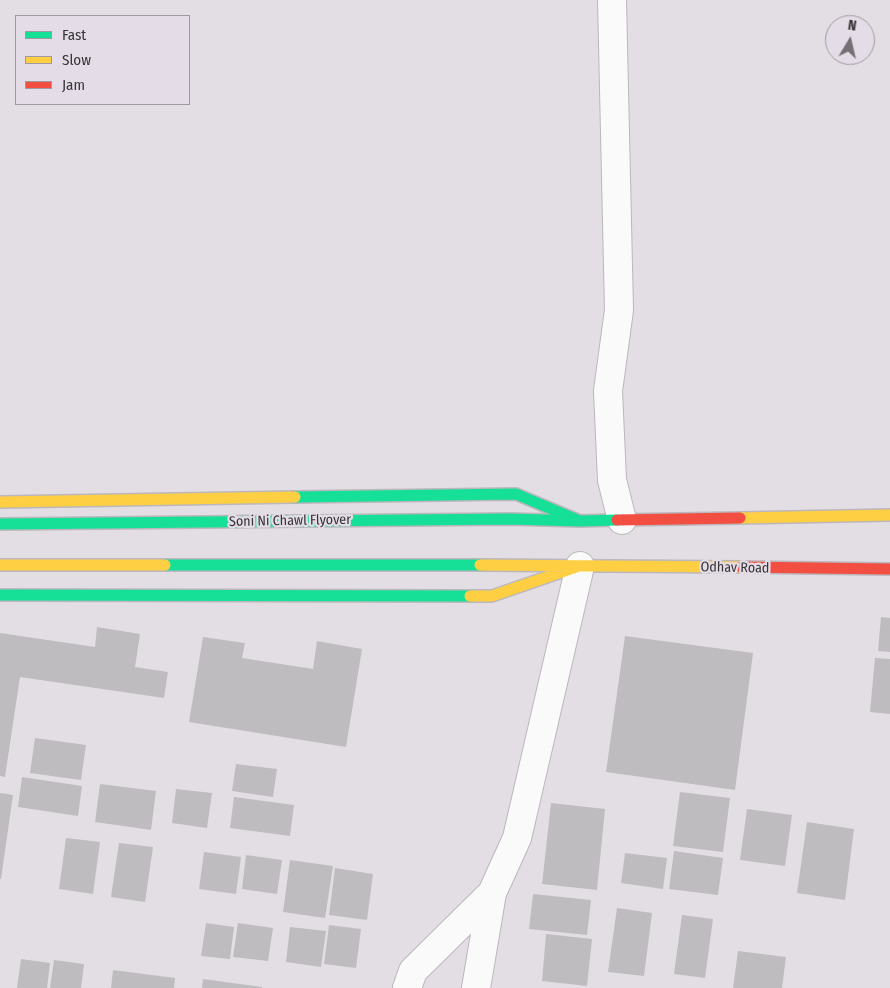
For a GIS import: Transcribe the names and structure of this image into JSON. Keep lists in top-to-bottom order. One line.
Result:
{"streets":{"main road":["Soni Ni Chawl Flyover","Odhav Road"]},"legend":["Fast","Slow","Jam"],"north":"top"}
